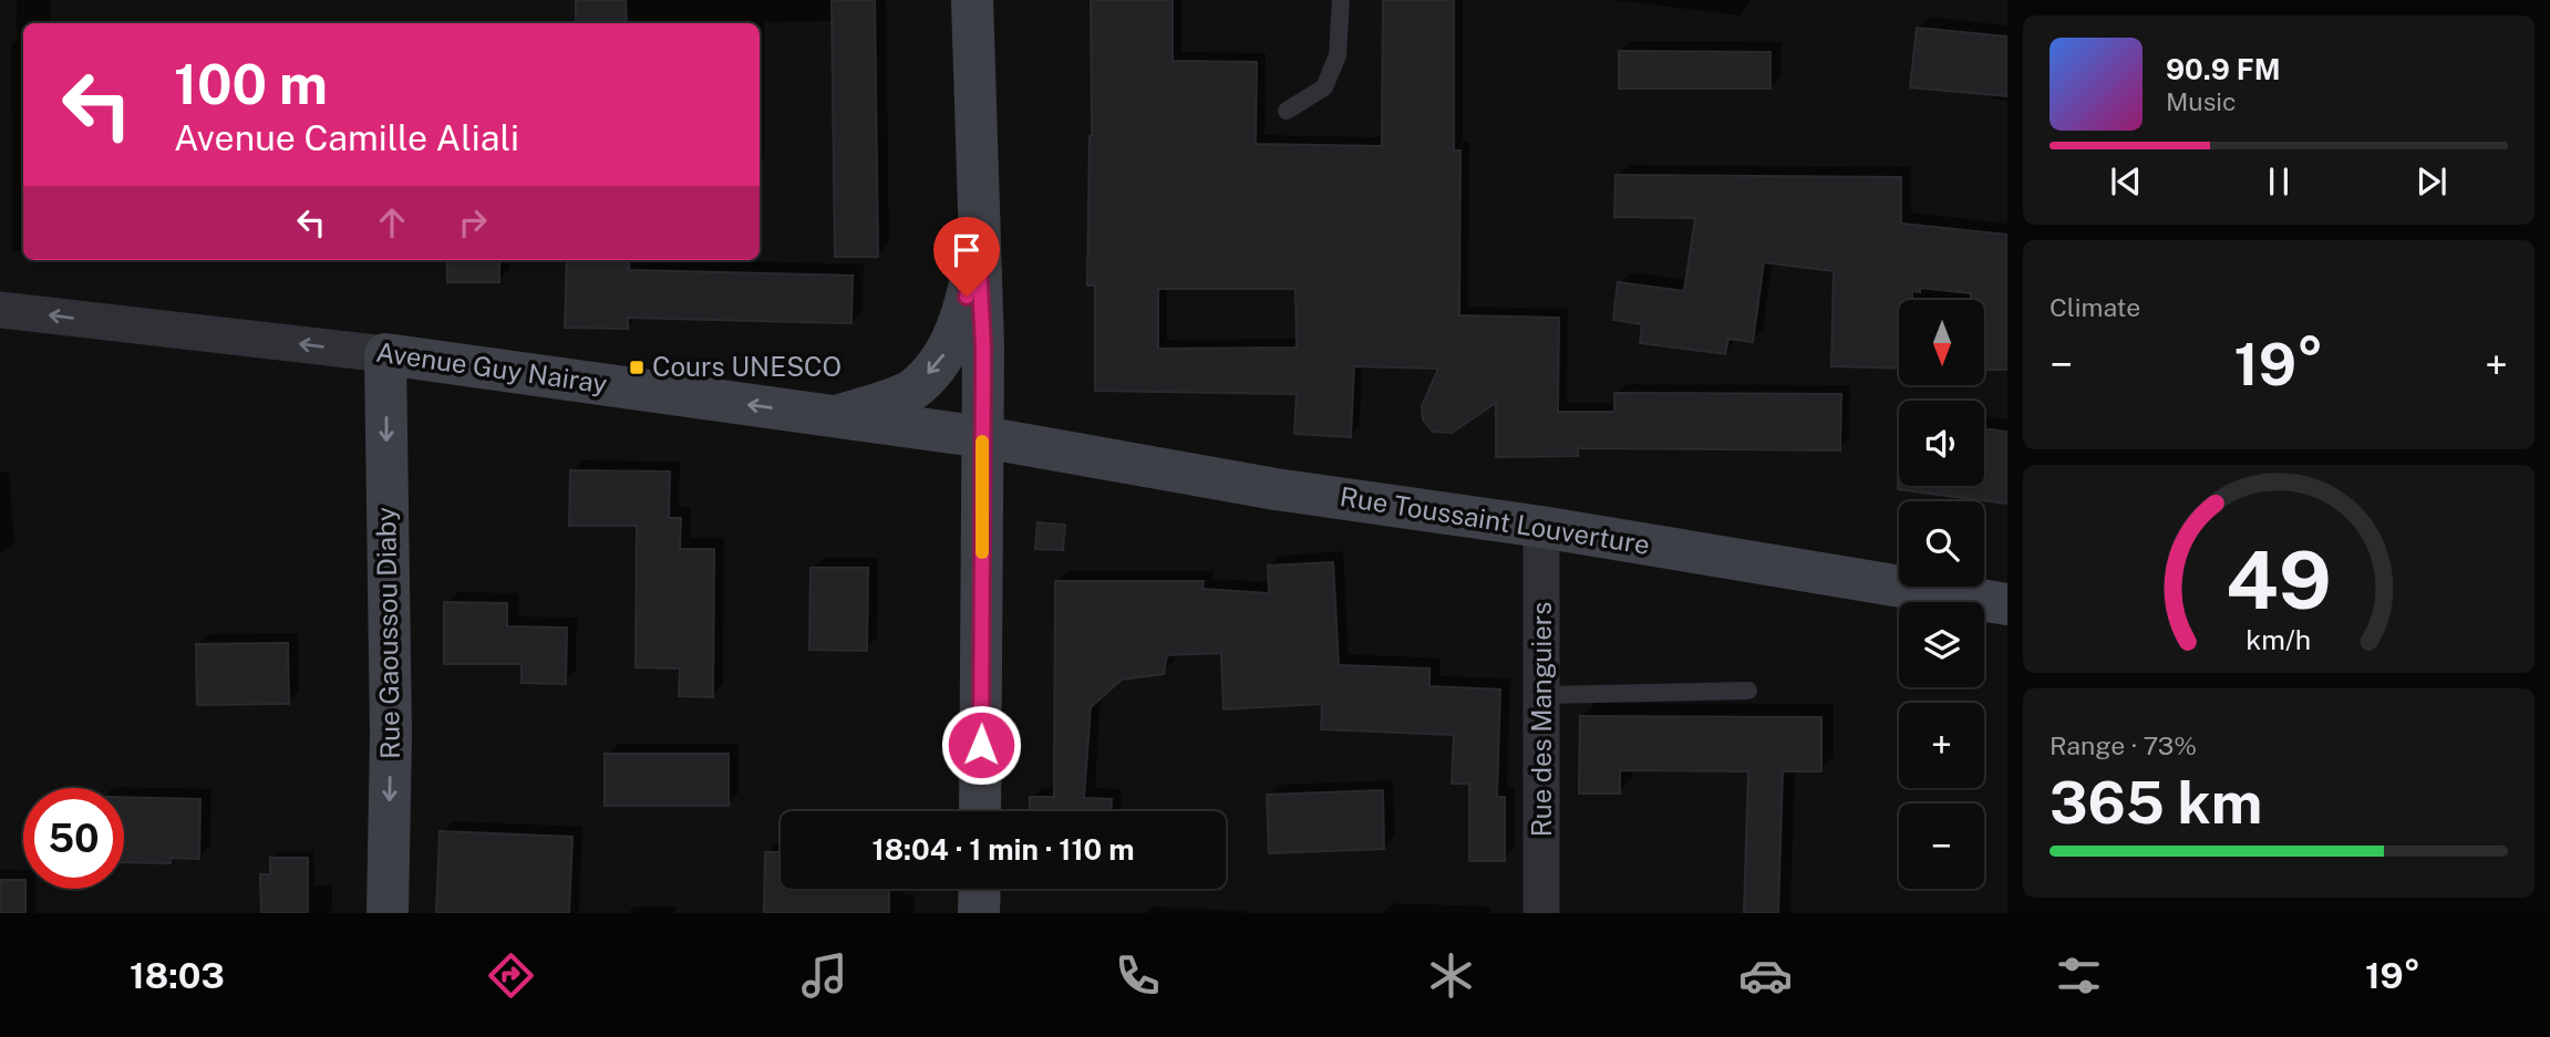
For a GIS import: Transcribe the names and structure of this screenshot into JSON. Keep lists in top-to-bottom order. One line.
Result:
{"streets":{"main road":["Avenue Guy Nairay","Rue Toussaint Louverture","Rue Gaoussou Diaby"],"street":["Rue des Manguiers"]},"crossings":[["Avenue Guy Nairay","Rue Toussaint Louverture"],["Avenue Guy Nairay","Rue Gaoussou Diaby"],["Rue Toussaint Louverture","Rue des Manguiers"]],"one_way":["Avenue Guy Nairay","Rue Gaoussou Diaby"],"places":{"transit":["Cours UNESCO"]},"north":"bottom","page":{"turn":["100 m","Avenue Camille Aliali"],"song":["90.9 FM","Music"],"tile":["Climate",["Range · 73%","365 km"]],"map_buttons":["+","−"],"heat":["−","19°","+"],"limit":"50","trip":"18:04 · 1 min · 110 m","tabs":["18:03","19°"],"gauge":["49","km/h"]}}
